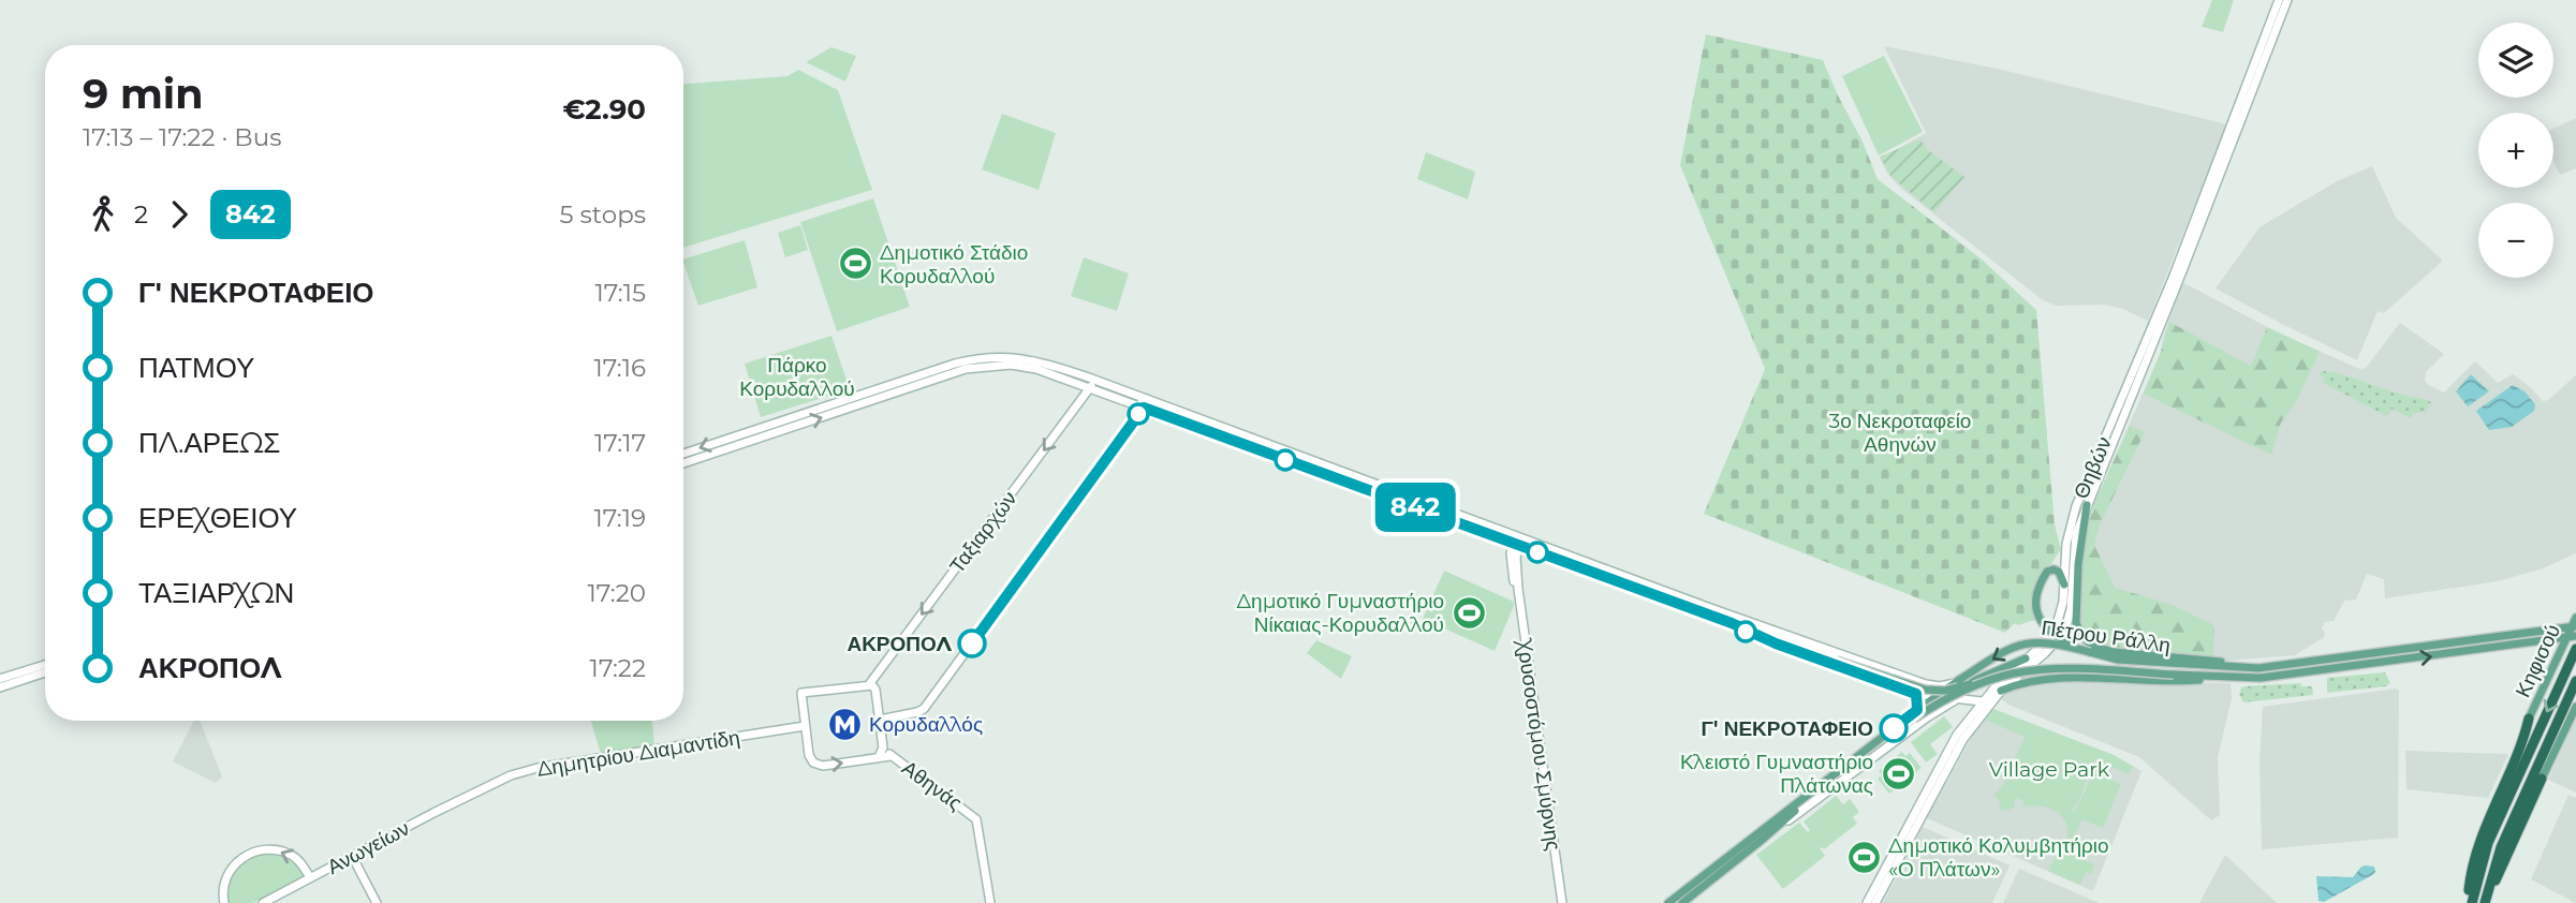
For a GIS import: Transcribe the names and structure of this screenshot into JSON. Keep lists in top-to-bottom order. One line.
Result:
{"streets":{"main road":["Θηβών","Ταξιαρχών","Πέτρου Ράλλη","Κηφισού","Χρυσοστόμου Σμύρνης","Δημητρίου Διαμαντίδη","Αθηνάς","Ανωγείων"]},"crossings":[["Πέτρου Ράλλη","Κηφισού"],["Δημητρίου Διαμαντίδη","Αθηνάς"],["Δημητρίου Διαμαντίδη","Ανωγείων"]],"parks":["Πάρκο Κορυδαλλού","3ο Νεκροταφείο Αθηνών","Village Park"],"places":{"sports":["Δημοτικό Στάδιο Κορυδαλλού","Δημοτικό Γυμναστήριο Νίκαιας-Κορυδαλλού","Κλειστό Γυμναστήριο Πλάτωνας","Δημοτικό Κολυμβητήριο «Ο Πλάτων»"],"other":["ΑΚΡΟΠΟΛ","Γ' ΝΕΚΡΟΤΑΦΕΙΟ"],"metro station":["Κορυδαλλός"]},"lines":["bus line 842"],"page":{"on_map":"842","map_buttons":["+","−"],"heading":["9 min","17:13 – 17:22 · Bus","€2.90"],"legs":["2","842","5 stops"],"list":[{"name":"Γ' ΝΕΚΡΟΤΑΦΕΙΟ","value":"17:15"},{"name":"ΠΑΤΜΟΥ","value":"17:16"},{"name":"ΠΛ.ΑΡΕΩΣ","value":"17:17"},{"name":"ΕΡΕΧΘΕΙΟΥ","value":"17:19"},{"name":"ΤΑΞΙΑΡΧΩΝ","value":"17:20"},{"name":"ΑΚΡΟΠΟΛ","value":"17:22"}]}}
